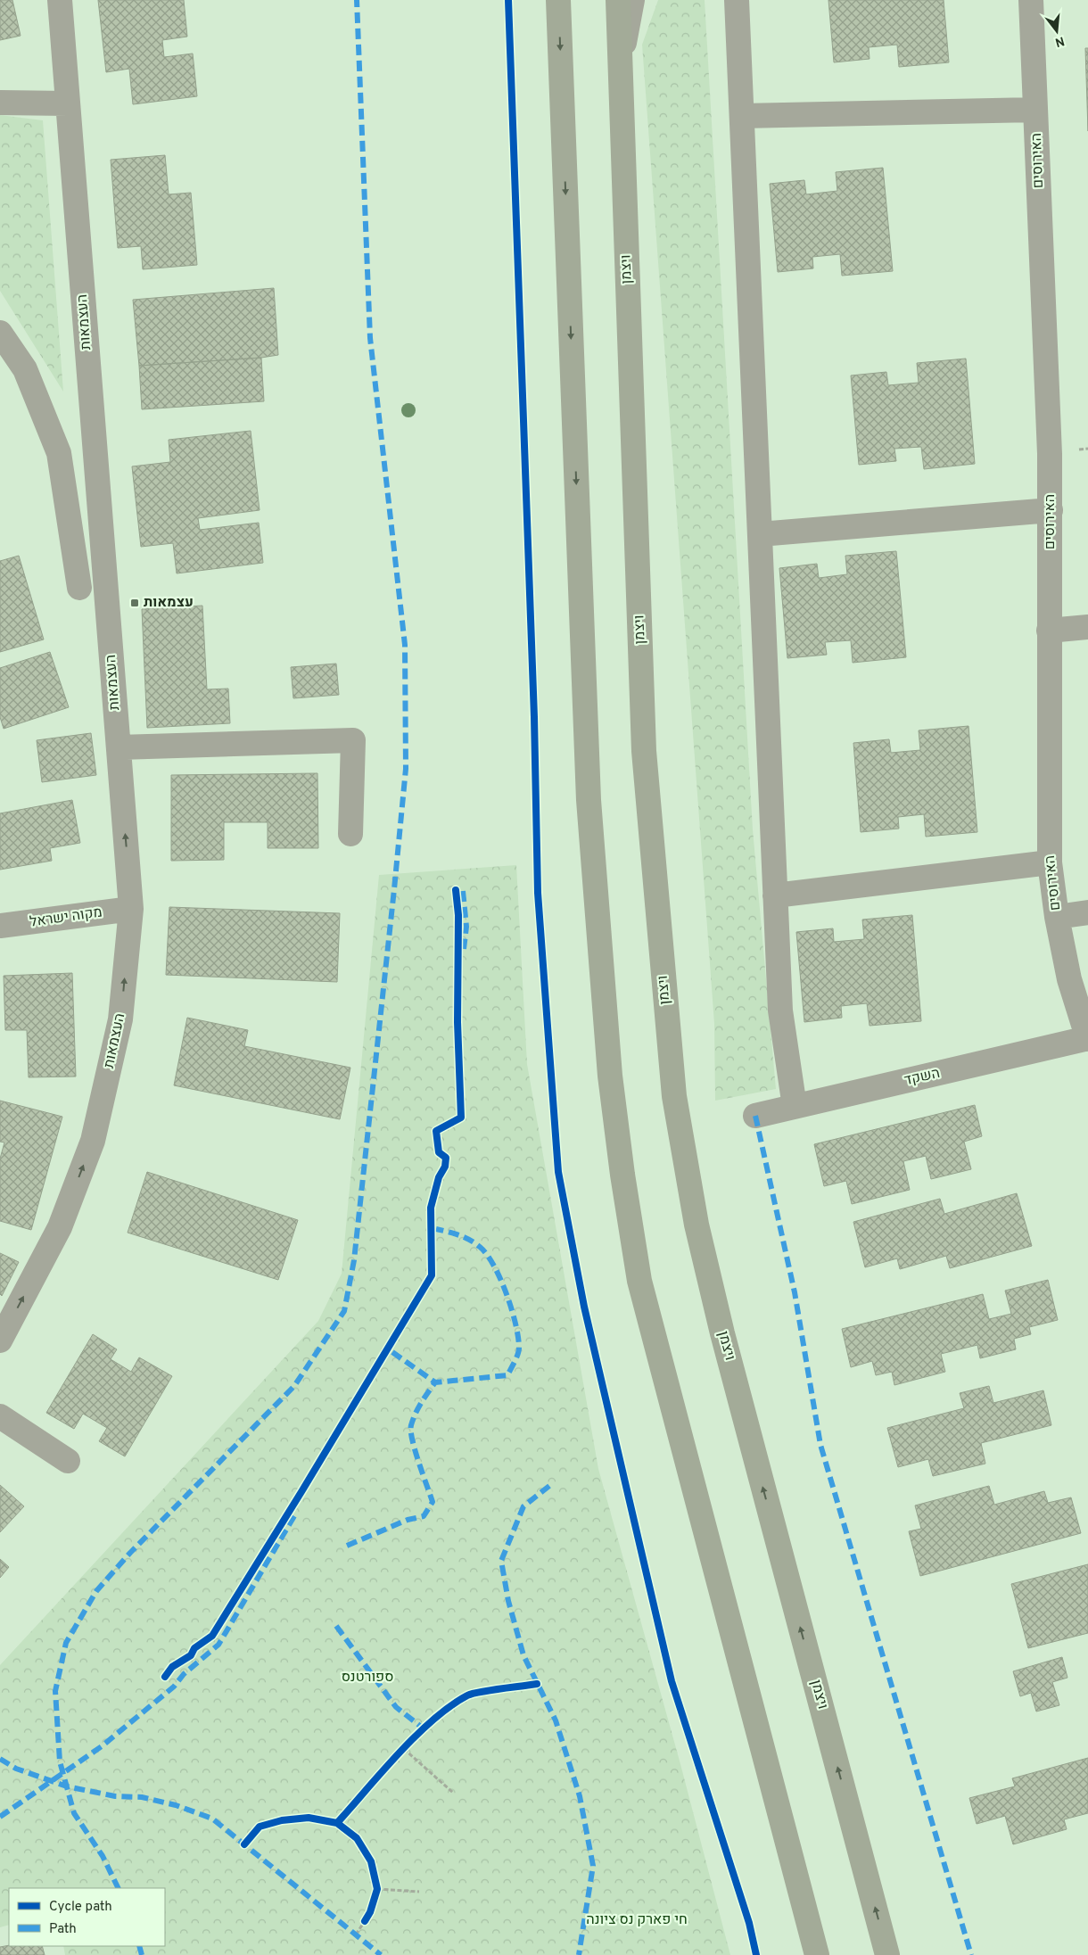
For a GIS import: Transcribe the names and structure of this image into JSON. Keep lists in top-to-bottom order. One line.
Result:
{"streets":{"main road":["ויצמן"],"street":["האירוסים","העצמאות","מקוה ישראל","השקד"]},"crossings":[["האירוסים","השקד"],["העצמאות","מקוה ישראל"]],"one_way":["העצמאות"],"parks":["ספורטנס","חי פארק נס ציונה"],"places":{"transit":["עצמאות"]},"legend":["Cycle path","Path"],"north":"bottom"}
